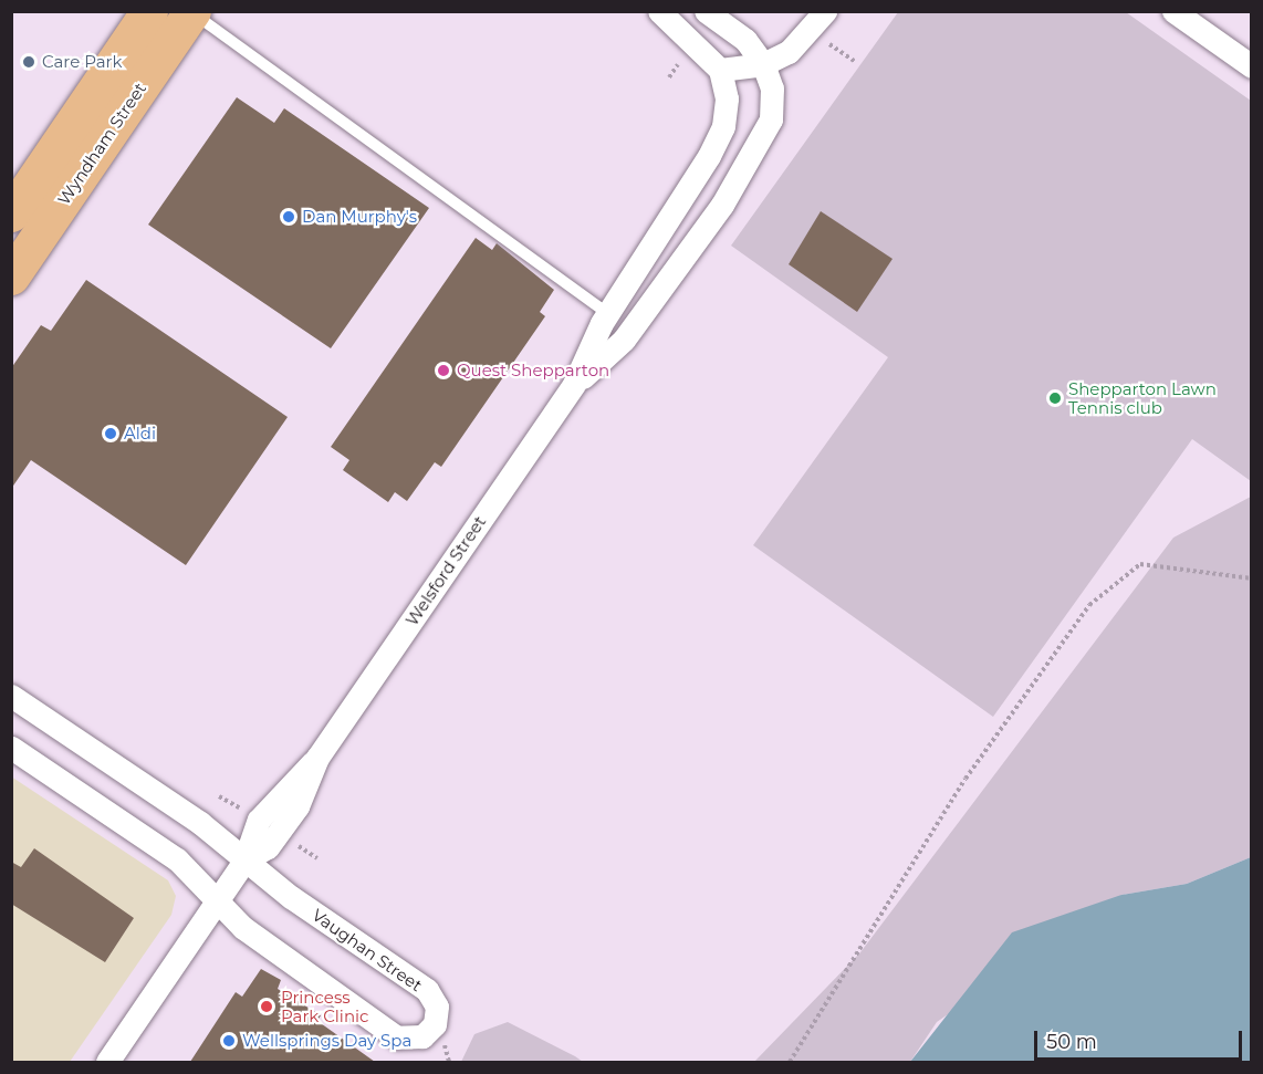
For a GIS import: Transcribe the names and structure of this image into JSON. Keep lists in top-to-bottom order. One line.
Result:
{"streets":{"highway":["Wyndham Street"],"street":["Welsford Street","Vaughan Street"]},"crossings":[["Welsford Street","Vaughan Street"]],"places":["Care Park","Dan Murphy's","Quest Shepparton","Shepparton Lawn Tennis club","Aldi","Princess Park Clinic","Wellsprings Day Spa"],"scale_bar":"50 m"}
